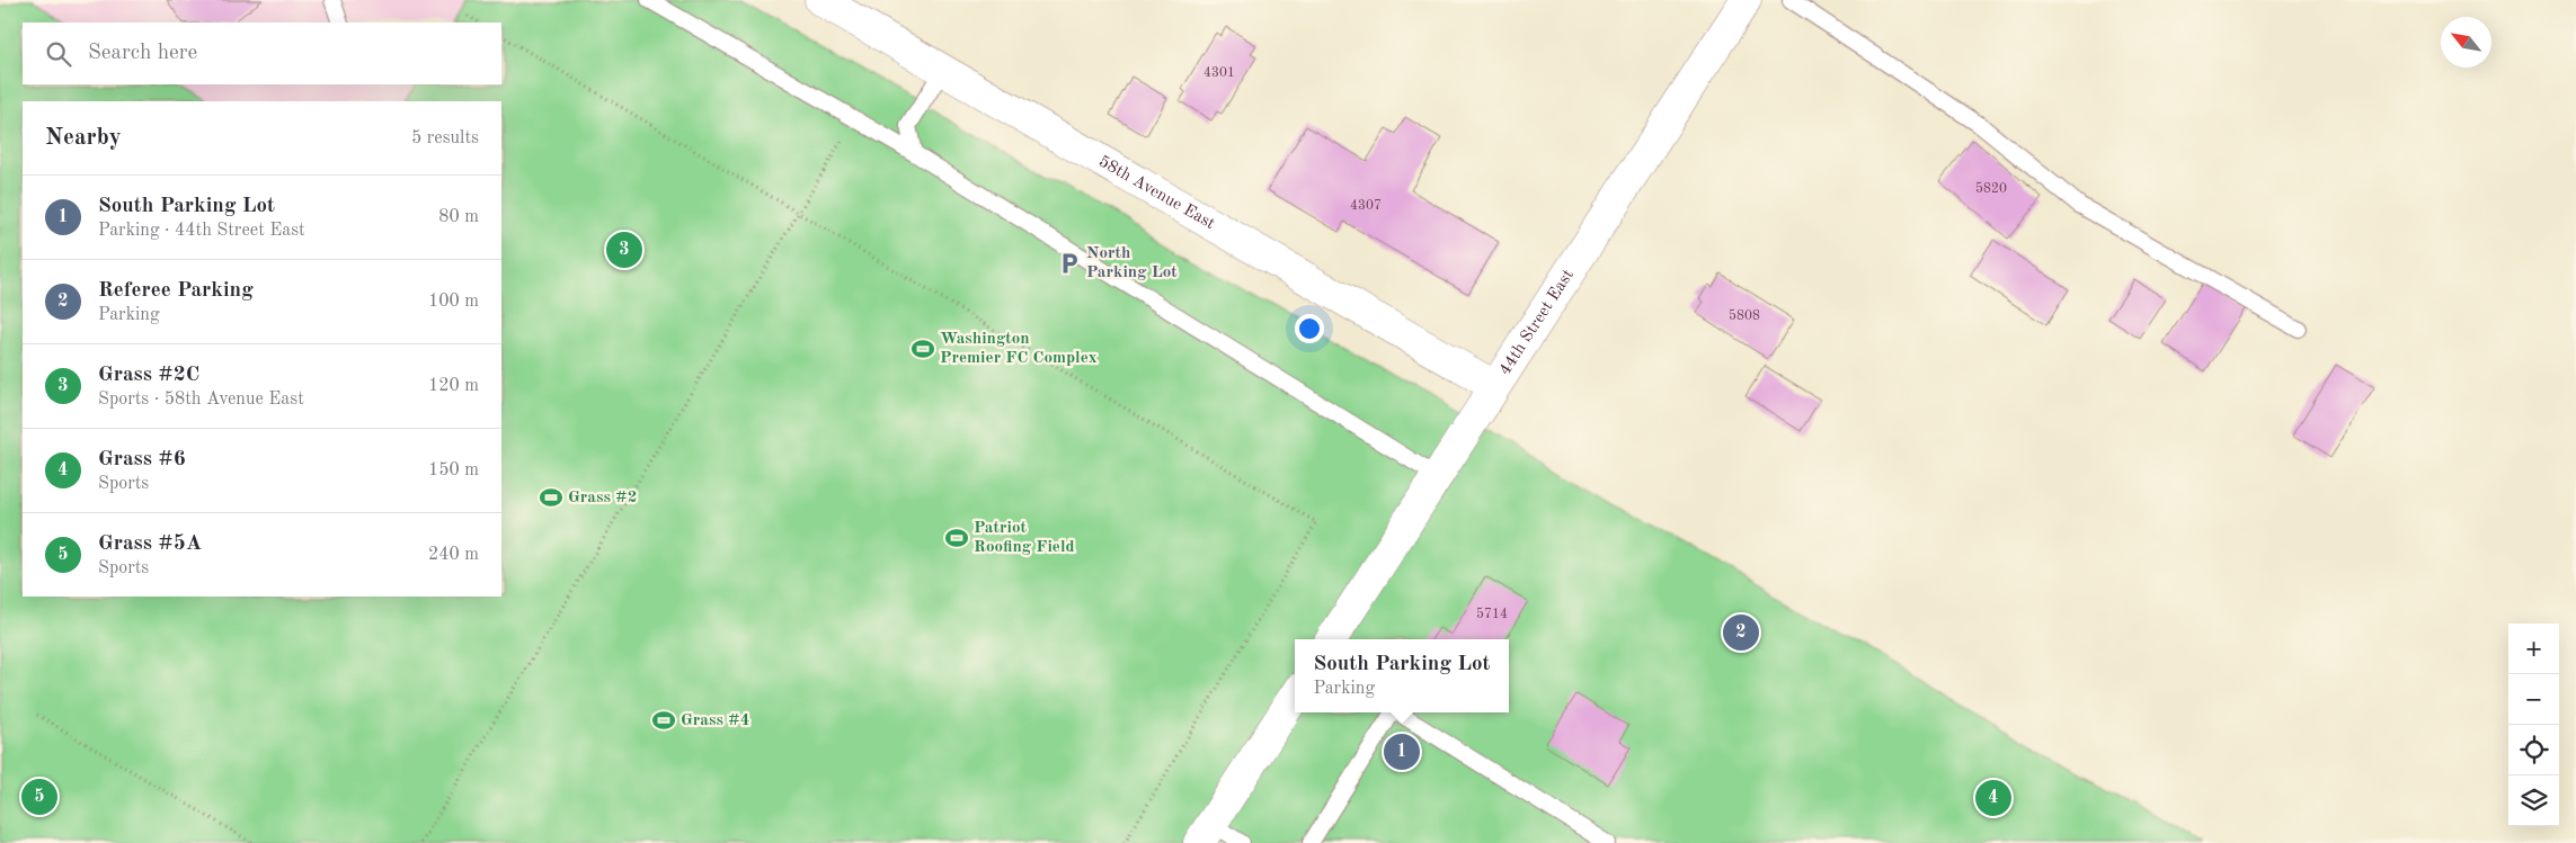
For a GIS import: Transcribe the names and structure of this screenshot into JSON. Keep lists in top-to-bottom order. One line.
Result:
{"streets":{"street":["58th Avenue East","44th Street East"]},"crossings":[["58th Avenue East","44th Street East"]],"places":{"parking":["North Parking Lot"],"sports":["Washington Premier FC Complex","Grass #2","Patriot Roofing Field","Grass #4"]},"house_numbers":["4301","5820","4307","5808","5714"],"north":"top left","page":{"search":"Search here","heading":["Nearby","5 results"],"list":[{"mark":"1","name":"South Parking Lot","note":"Parking · 44th Street East","value":"80 m"},{"mark":"2","name":"Referee Parking","note":"Parking","value":"100 m"},{"mark":"3","name":"Grass #2C","note":"Sports · 58th Avenue East","value":"120 m"},{"mark":"4","name":"Grass #6","note":"Sports","value":"150 m"},{"mark":"5","name":"Grass #5A","note":"Sports","value":"240 m"}],"pins":["3","2","1","5","4"],"map_buttons":["+","−"],"popup":["South Parking Lot","Parking"]}}
